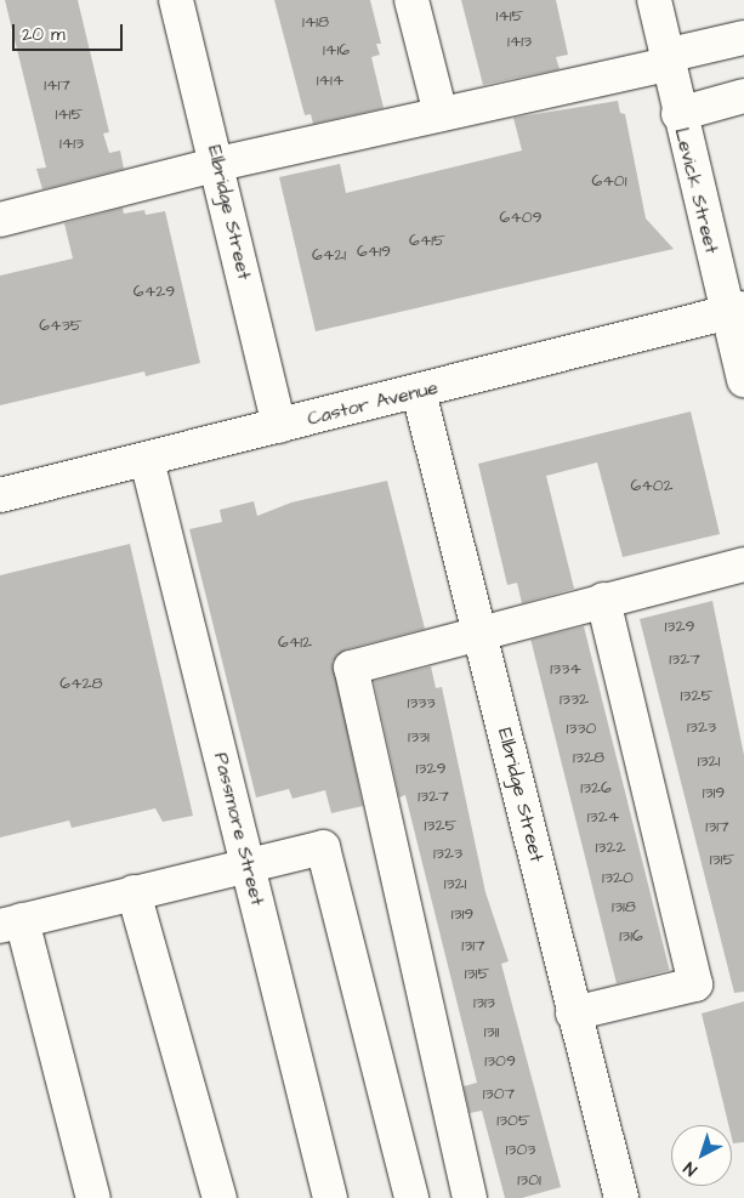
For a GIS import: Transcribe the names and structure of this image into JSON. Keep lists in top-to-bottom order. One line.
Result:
{"streets":{"street":["Levick Street","Elbridge Street","Castor Avenue","Passmore Street"]},"crossings":[["Levick Street","Castor Avenue"],["Elbridge Street","Castor Avenue"],["Castor Avenue","Passmore Street"]],"house_numbers":["1415","1418","1413","1416","1414","1417","1415","1413","6401","6409","6415","6419","6421","6429","6435","6402","1329","6412","1327","1334","6428","1325","1332","1333","1323","1330","1331","1328","1321","1329","1326","1319","1327","1324","1325","1317","1322","1323","1315","1320","1321","1318","1319","1316","1317","1315","1313","1311","1309","1307","1305","1303","1301"],"scale_bar":"20 m","north":"bottom left"}
